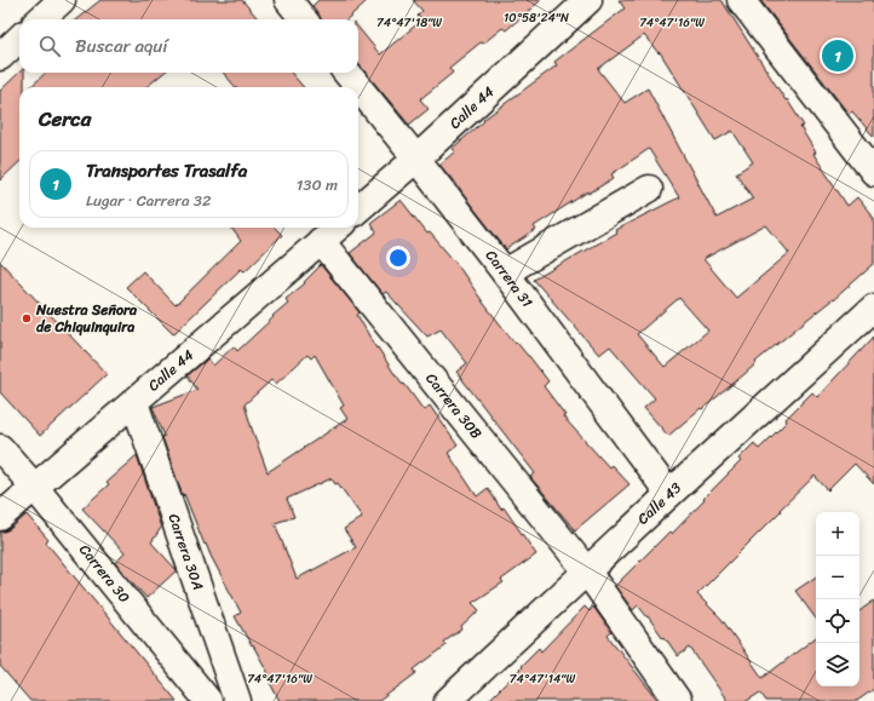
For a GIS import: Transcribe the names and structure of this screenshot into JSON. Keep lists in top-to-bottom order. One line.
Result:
{"streets":{"street":["Calle 44","Carrera 31","Carrera 30B","Calle 43","Carrera 30A","Carrera 30"]},"crossings":[["Calle 44","Carrera 31"],["Calle 44","Carrera 30B"],["Calle 44","Carrera 30A"],["Calle 44","Carrera 30"],["Carrera 31","Calle 43"],["Carrera 30B","Calle 43"]],"places":["Nuestra Señora de Chiquinquira"],"page":{"search":"Buscar aquí","pins":"1","heading":"Cerca","list":[{"mark":"1","name":"Transportes Trasalfa","note":"Lugar · Carrera 32","value":"130 m"}],"map_buttons":["+","−"]},"coordinates":["10°58'24\"N","74°47'18\"W","74°47'16\"W","74°47'14\"W"]}
